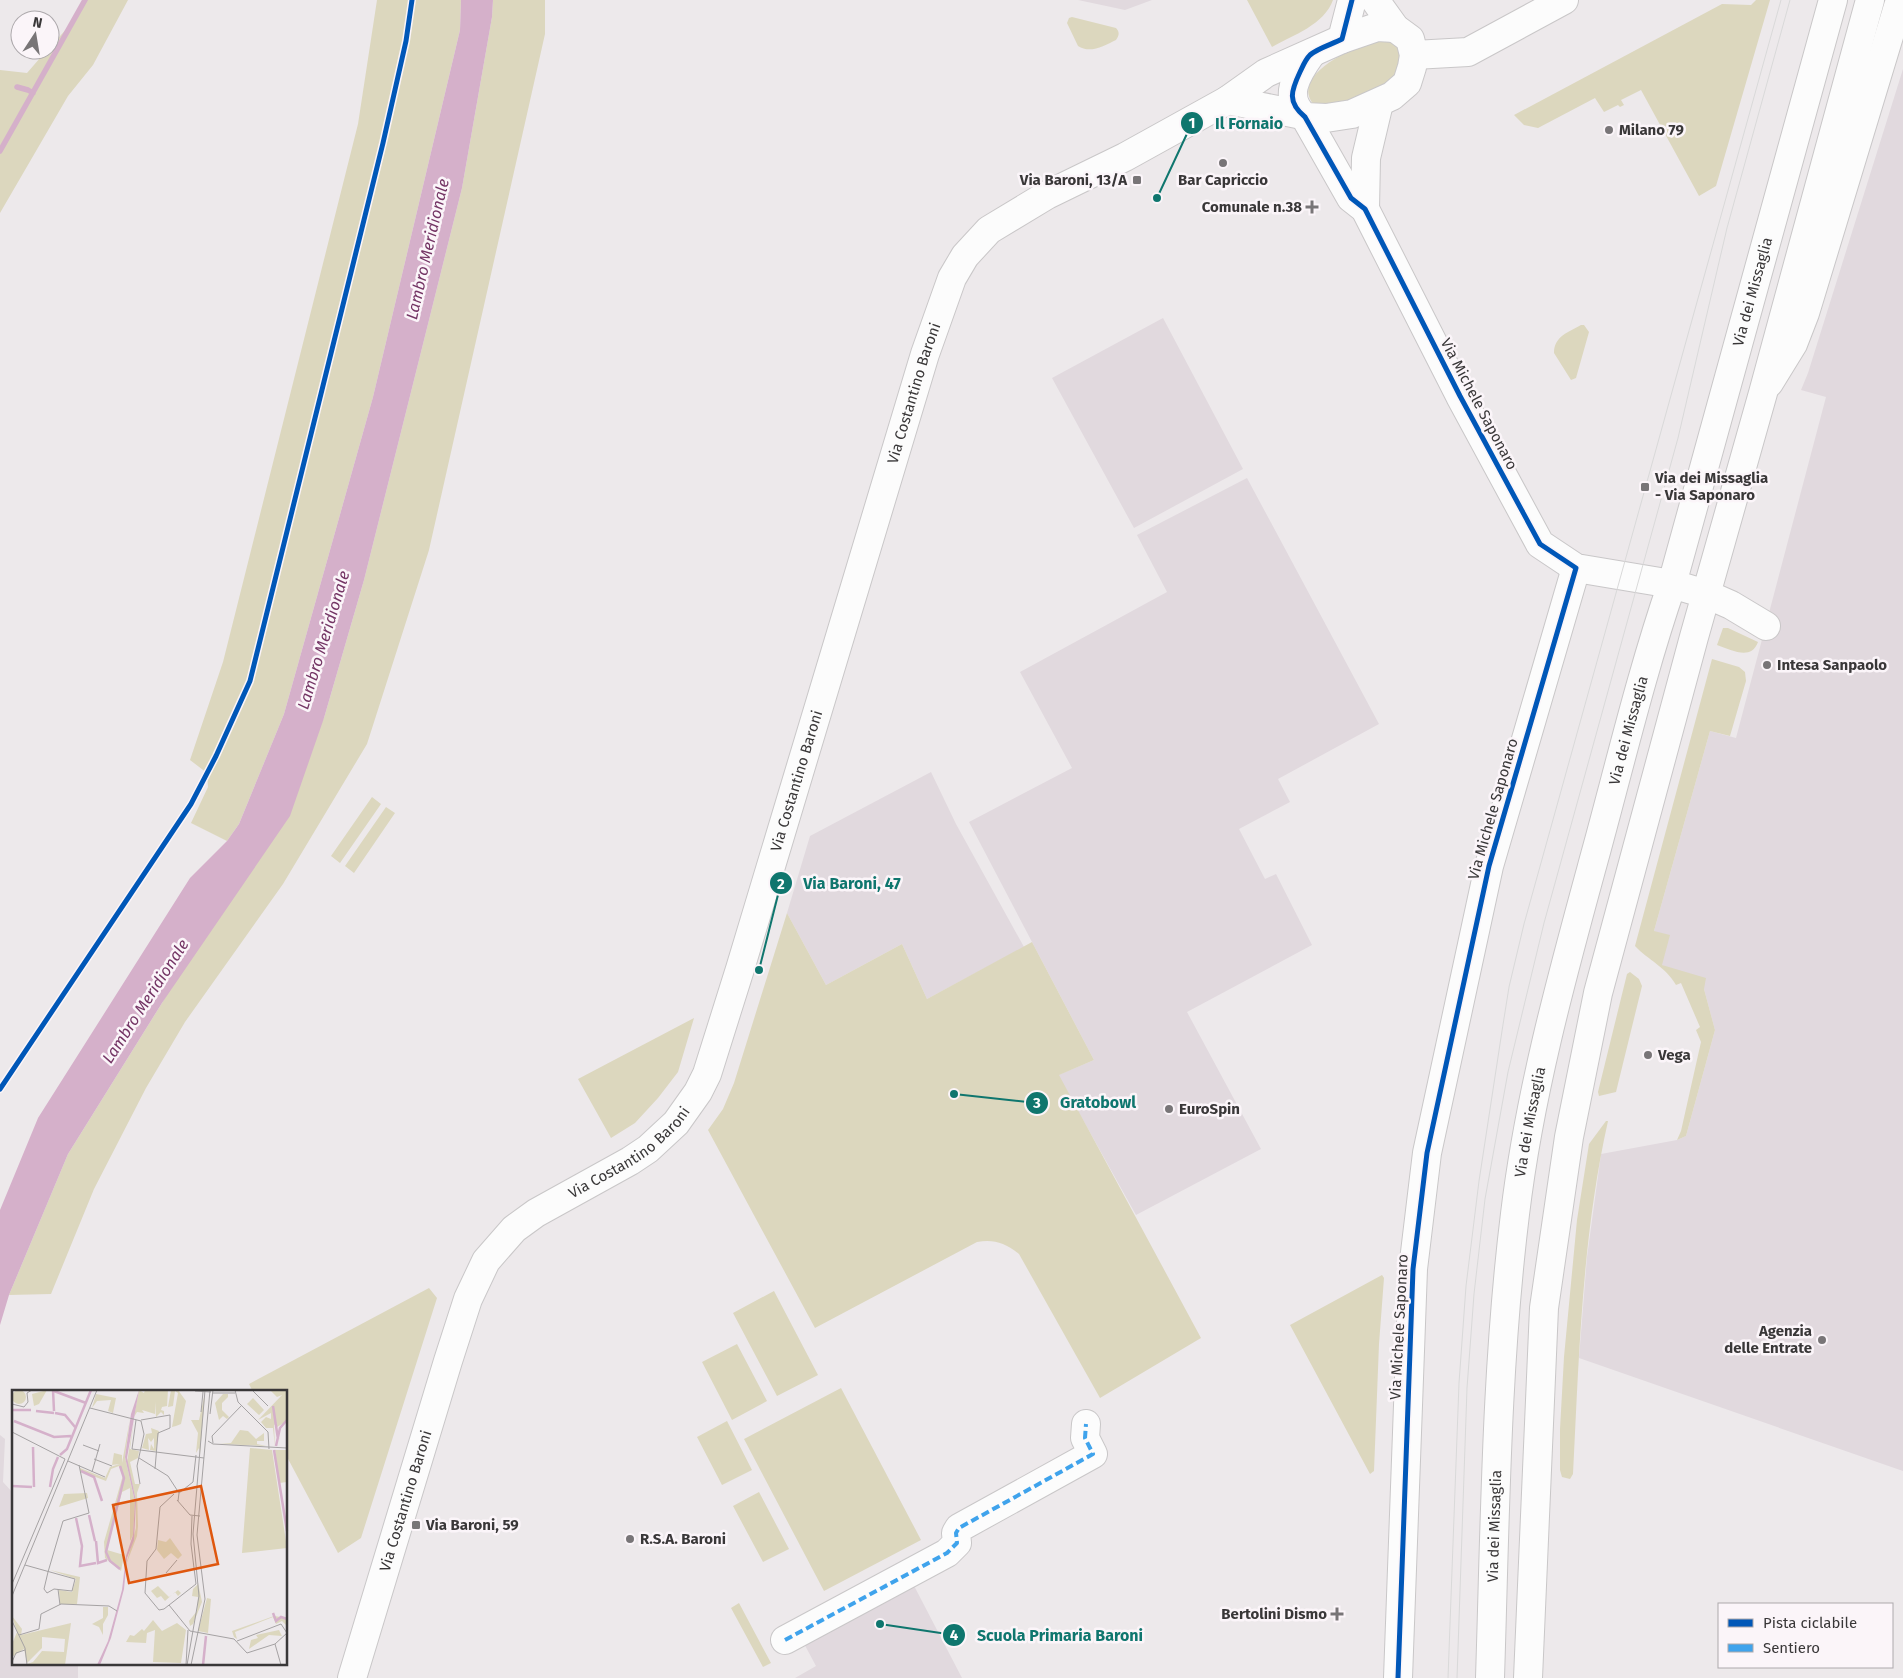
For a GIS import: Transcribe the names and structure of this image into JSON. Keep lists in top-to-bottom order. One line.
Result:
{"streets":{"street":["Via dei Missaglia","Via Costantino Baroni","Via Michele Saponaro"]},"crossings":[["Via dei Missaglia","Via Michele Saponaro"],["Via Costantino Baroni","Via Michele Saponaro"]],"water":["Lambro Meridionale"],"places":{"other":["Milano 79","Bar Capriccio","Il Fornaio","Intesa Sanpaolo","Via Baroni, 47","Vega","Gratobowl","EuroSpin","Agenzia delle Entrate","R.S.A. Baroni","Scuola Primaria Baroni"],"transit":["Via Baroni, 13/A","Via dei Missaglia - Via Saponaro","Via Baroni, 59"],"health":["Comunale n.38","Bertolini Dismo"]},"legend":["Pista ciclabile","Sentiero"],"north":"top"}
